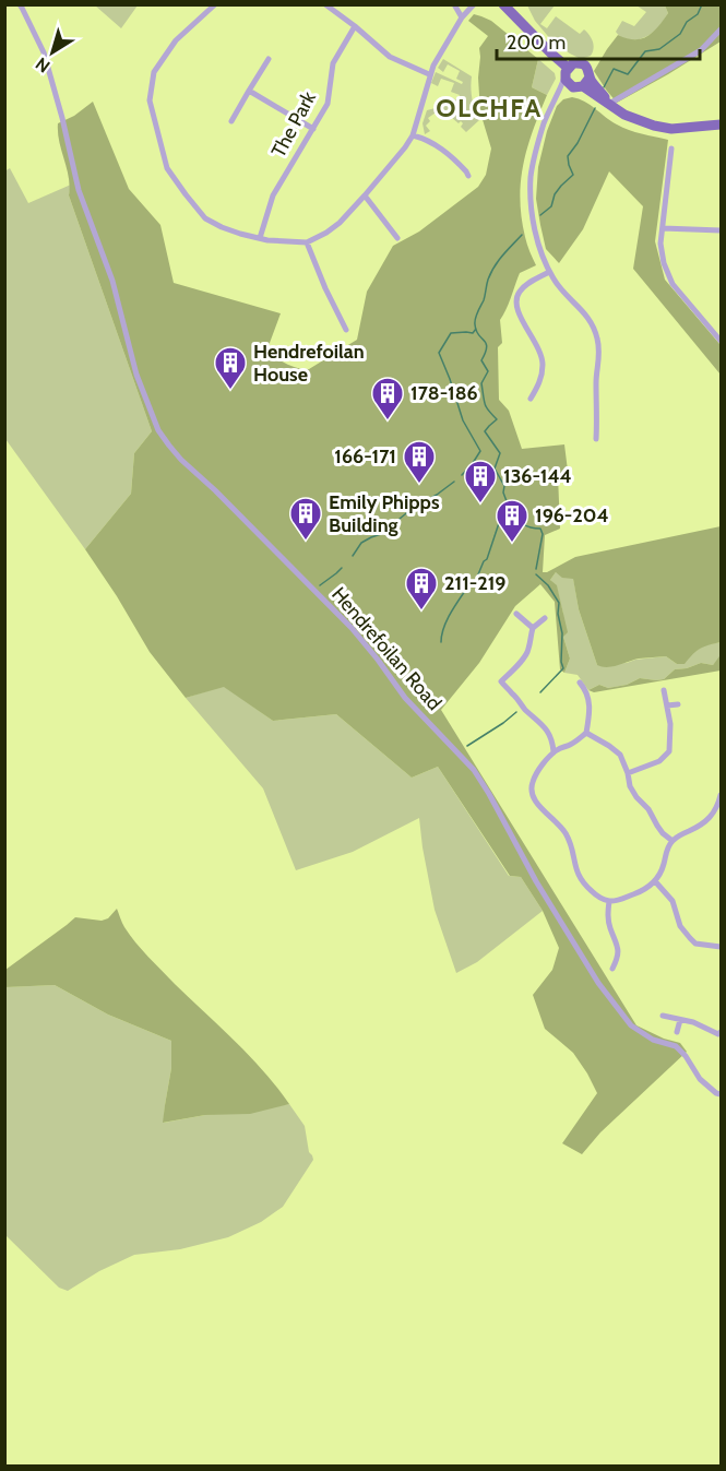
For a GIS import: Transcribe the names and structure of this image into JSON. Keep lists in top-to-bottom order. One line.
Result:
{"streets":{"street":["The Park","Hendrefoilan Road"]},"districts":["OLCHFA"],"places":{"building":["Hendrefoilan House","178-186","166-171","136-144","Emily Phipps Building","196-204","211-219"]},"scale_bar":"200 m","north":"bottom left"}
